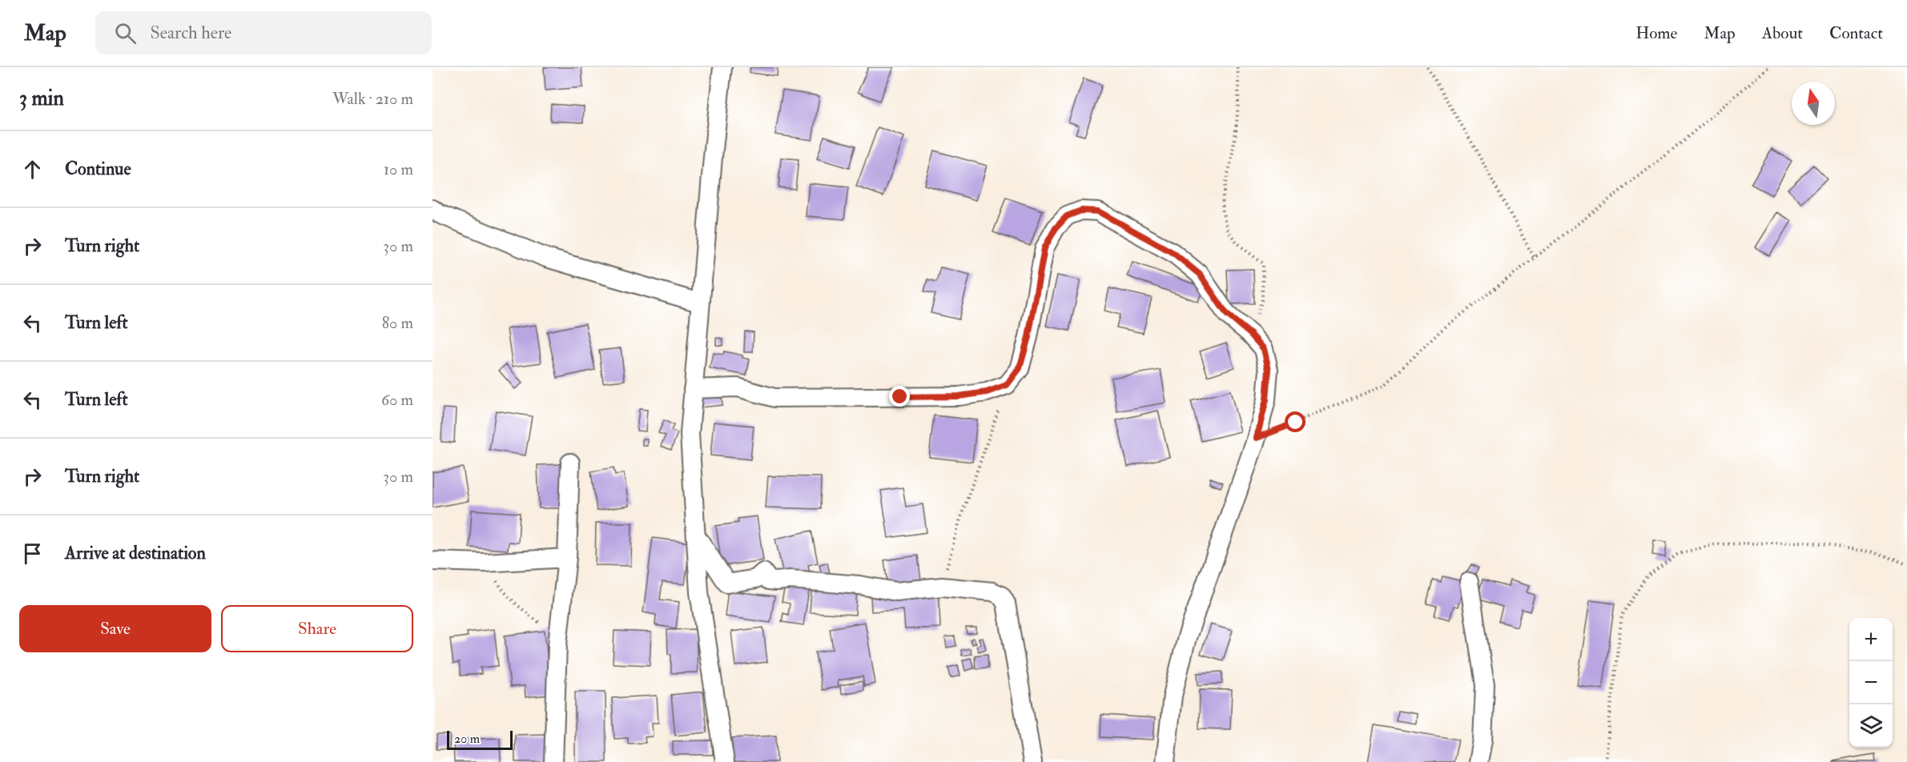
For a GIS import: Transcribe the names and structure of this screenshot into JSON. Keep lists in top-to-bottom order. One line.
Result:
{"scale_bar":"20 m","north":"top","page":{"header":"Map","search":"Search here","nav":["Home","Map","About","Contact"],"heading":["3 min","Walk · 210 m"],"list":[["Continue","10 m"],["Turn right","30 m"],["Turn left","80 m"],["Turn left","60 m"],["Turn right","30 m"],"Arrive at destination"],"buttons":["Save","Share"],"map_buttons":["+","−"],"scale":"20 m"}}
